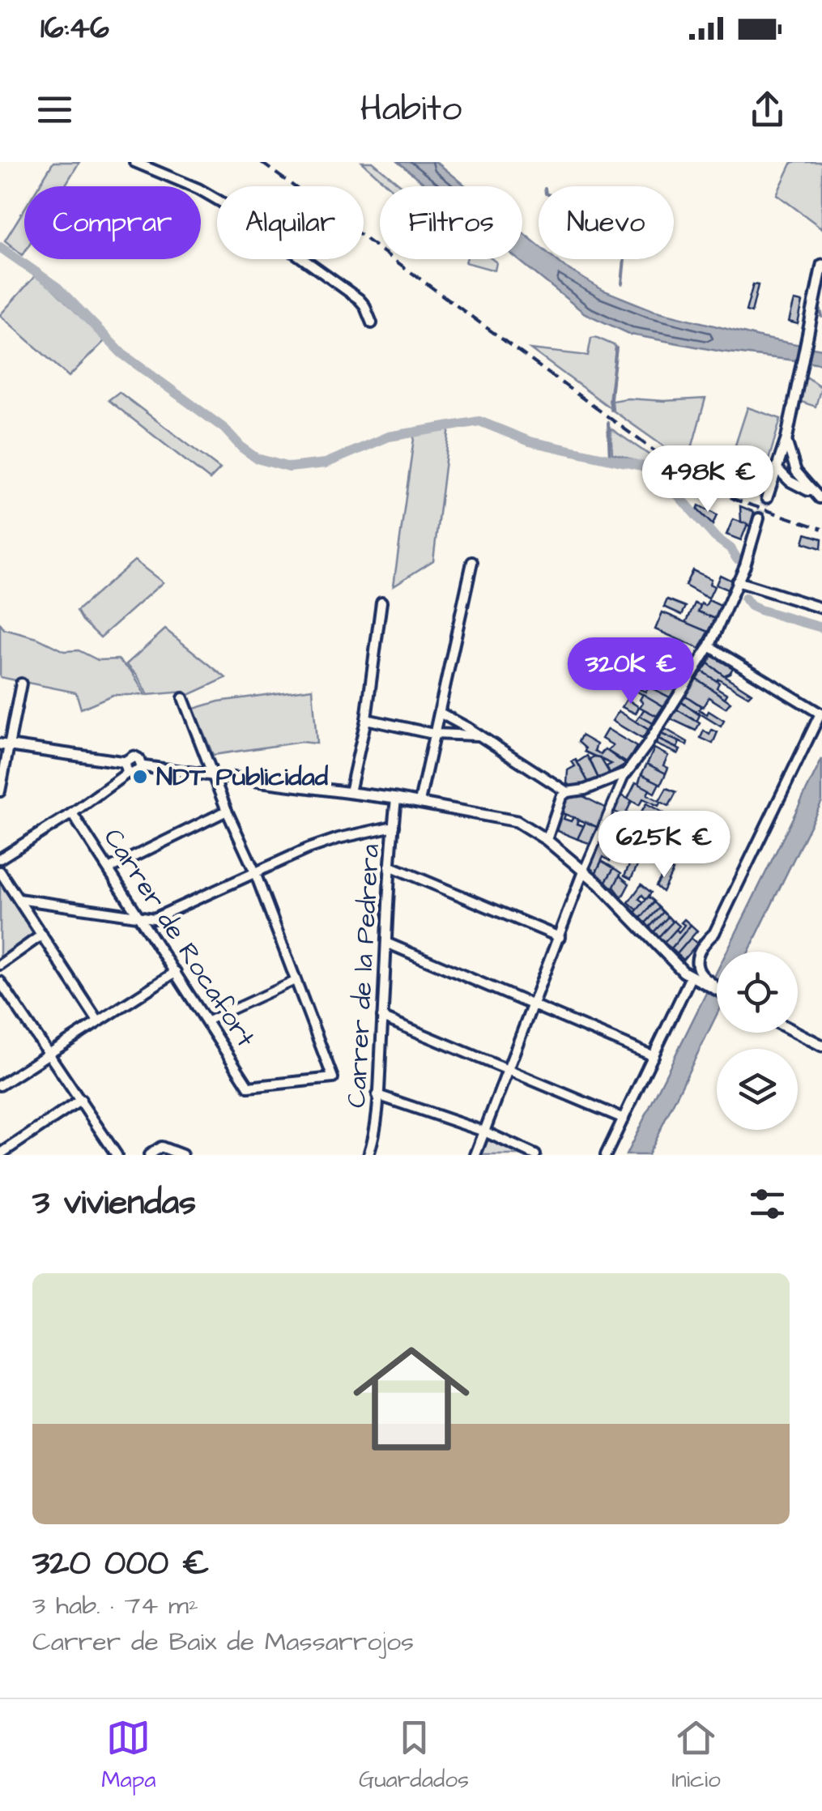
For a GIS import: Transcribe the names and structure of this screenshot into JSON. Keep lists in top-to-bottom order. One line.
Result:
{"streets":{"street":["Carrer de Rocafort","Carrer de la Pedrera"]},"places":["NDT Publicidad"],"page":{"status":"16:46","header":"Habito","chip":["Comprar","Alquilar","Filtros","Nuevo"],"price":["498K €","320K €","625K €"],"heading":"3 viviendas","list":[{"name":"320 000 €","note":"3 hab. · 74 m² · Carrer de Baix de Massarrojos"}],"tabs":["Mapa","Guardados","Inicio"]}}
